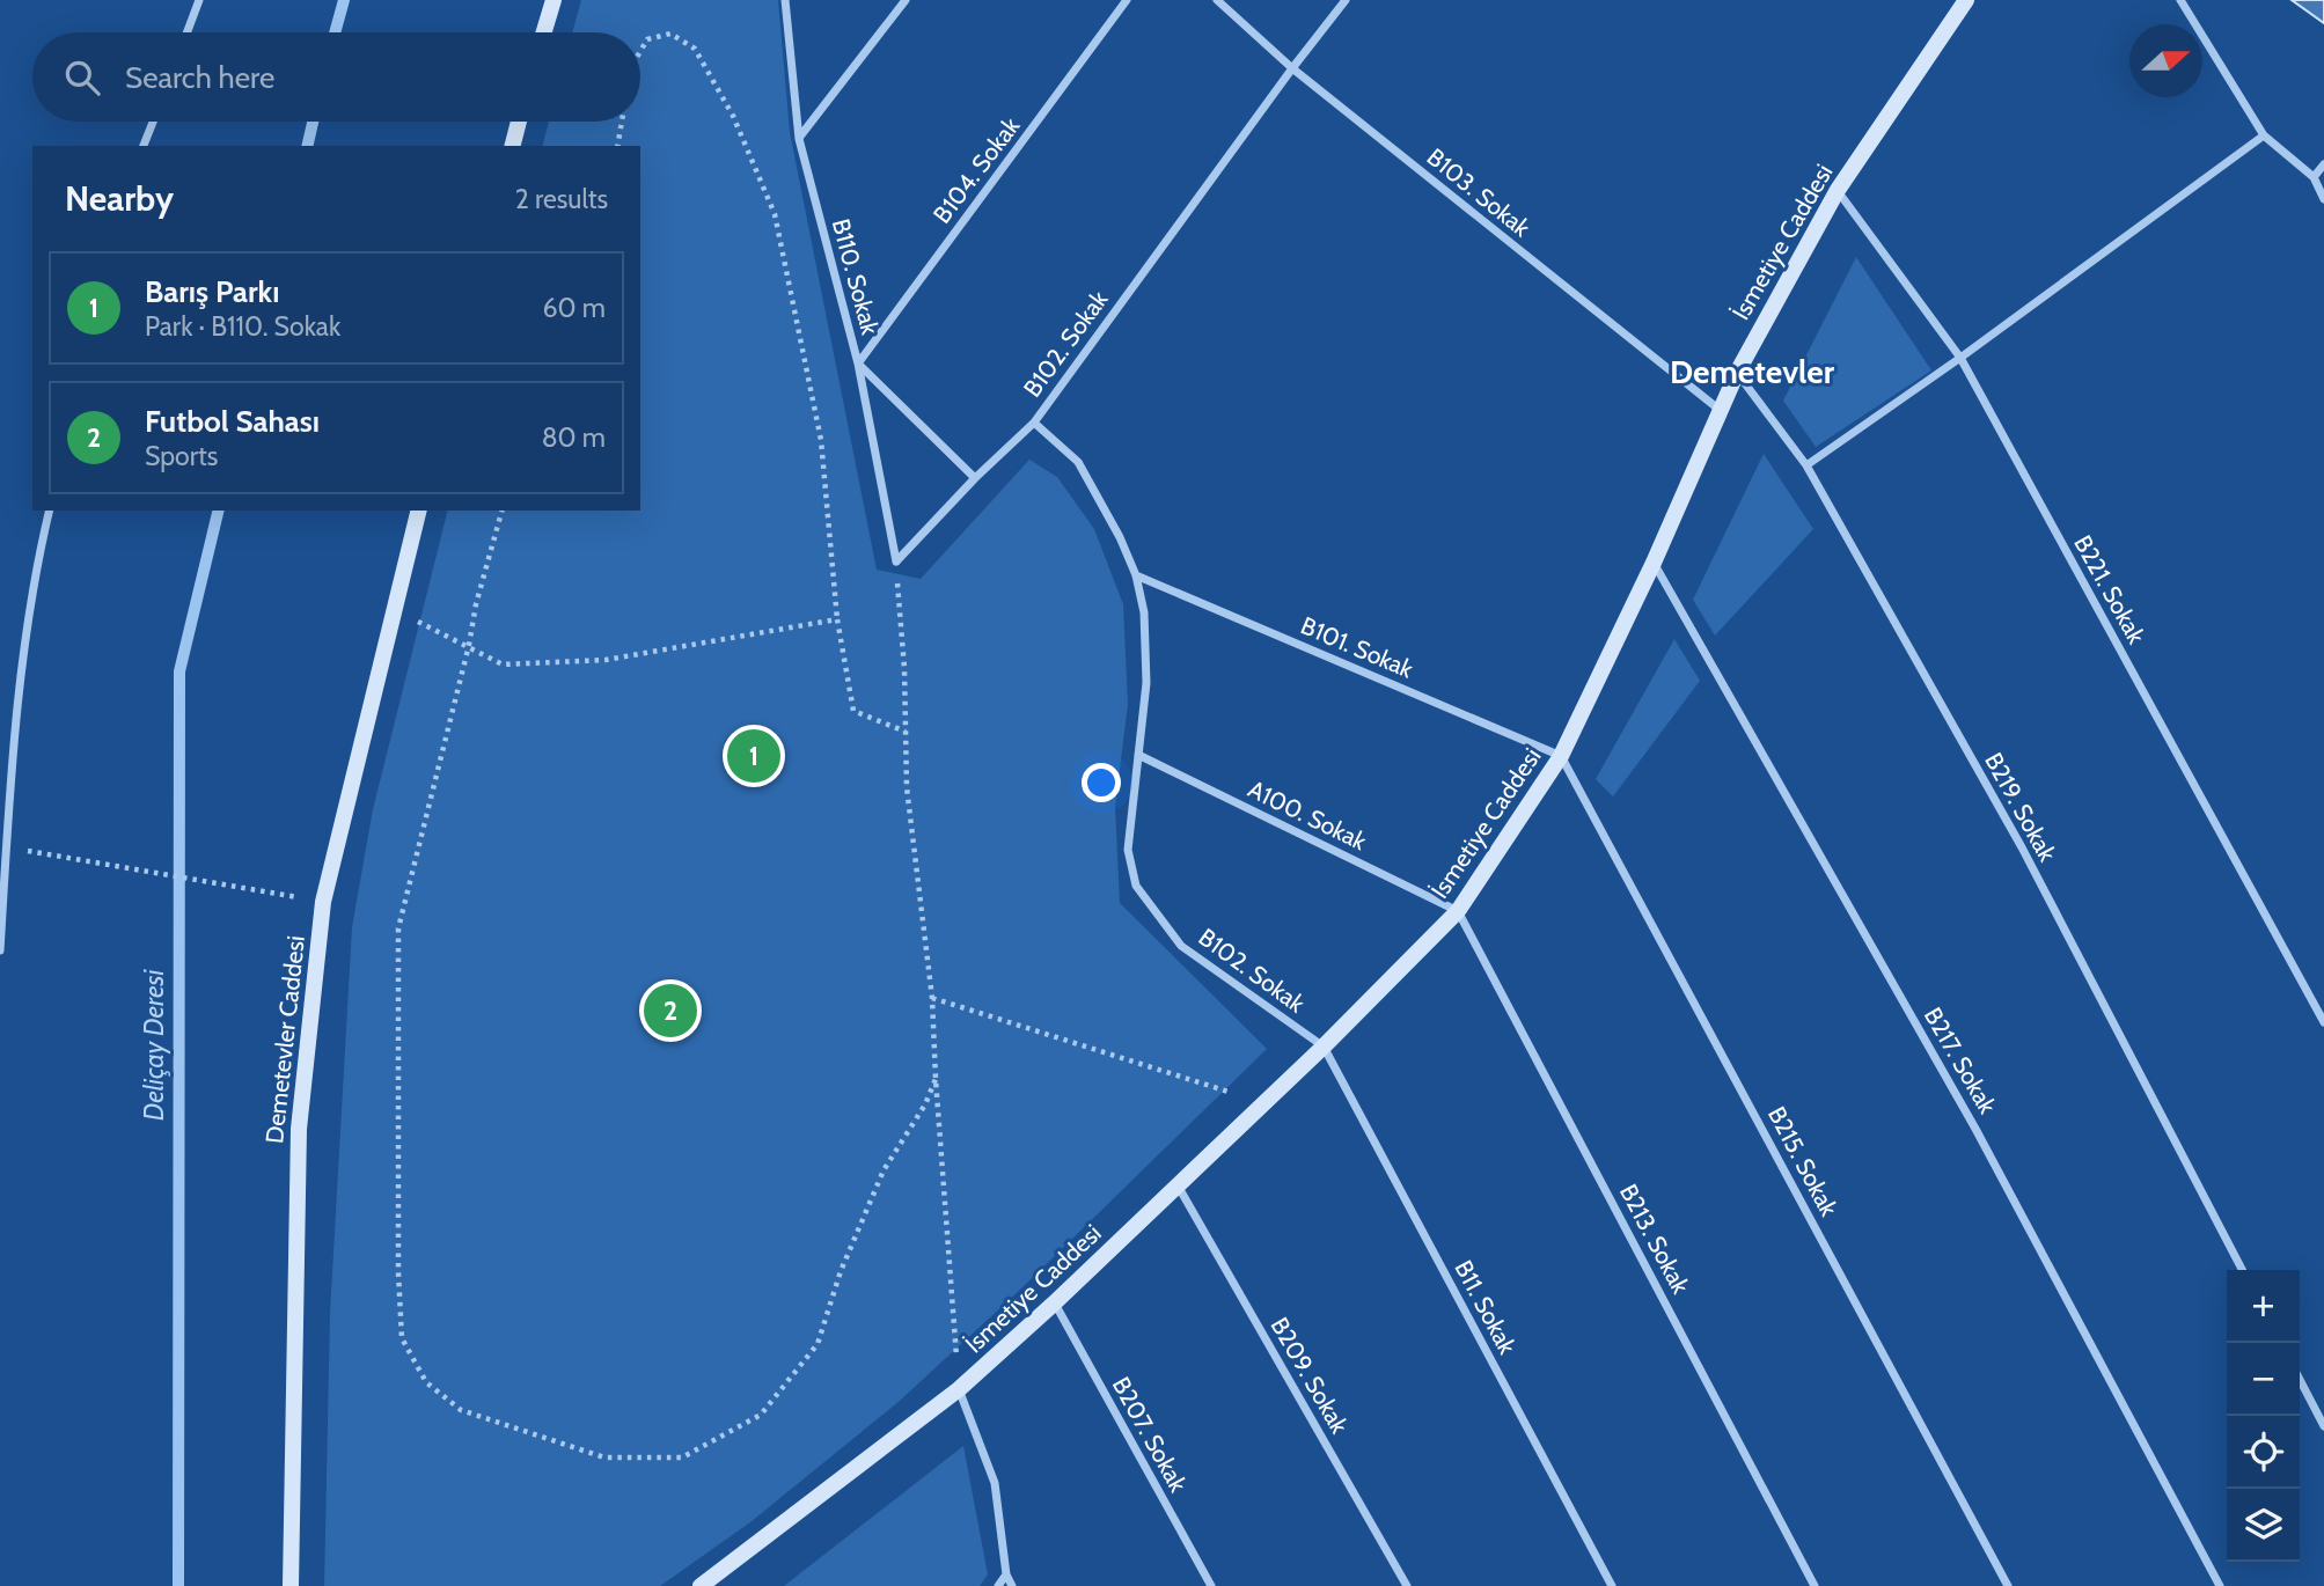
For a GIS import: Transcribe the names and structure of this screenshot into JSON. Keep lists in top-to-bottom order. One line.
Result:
{"streets":{"main road":["İsmetiye Caddesi","Demetevler Caddesi"],"street":["B104. Sokak","B103. Sokak","B110. Sokak","B102. Sokak","B221. Sokak","B101. Sokak","B219. Sokak","A100. Sokak","B217. Sokak","B215. Sokak","B213. Sokak","B11. Sokak","B209. Sokak","B207. Sokak"]},"crossings":[["B104. Sokak","B110. Sokak"],["B103. Sokak","İsmetiye Caddesi"],["B103. Sokak","B102. Sokak"],["İsmetiye Caddesi","B102. Sokak"],["İsmetiye Caddesi","B221. Sokak"],["İsmetiye Caddesi","B101. Sokak"],["İsmetiye Caddesi","B219. Sokak"],["İsmetiye Caddesi","A100. Sokak"],["İsmetiye Caddesi","B217. Sokak"],["İsmetiye Caddesi","B215. Sokak"],["İsmetiye Caddesi","B213. Sokak"],["İsmetiye Caddesi","B11. Sokak"],["İsmetiye Caddesi","B209. Sokak"],["İsmetiye Caddesi","B207. Sokak"],["B102. Sokak","B101. Sokak"],["B102. Sokak","A100. Sokak"],["B102. Sokak","B11. Sokak"],["B101. Sokak","B215. Sokak"],["A100. Sokak","B213. Sokak"]],"districts":["Demetevler"],"water":["Deliçay Deresi"],"north":"right","page":{"search":"Search here","heading":["Nearby","2 results"],"list":[{"mark":"1","name":"Barış Parkı","note":"Park · B110. Sokak","value":"60 m"},{"mark":"2","name":"Futbol Sahası","note":"Sports","value":"80 m"}],"pins":["1","2"],"map_buttons":["+","−"]}}
